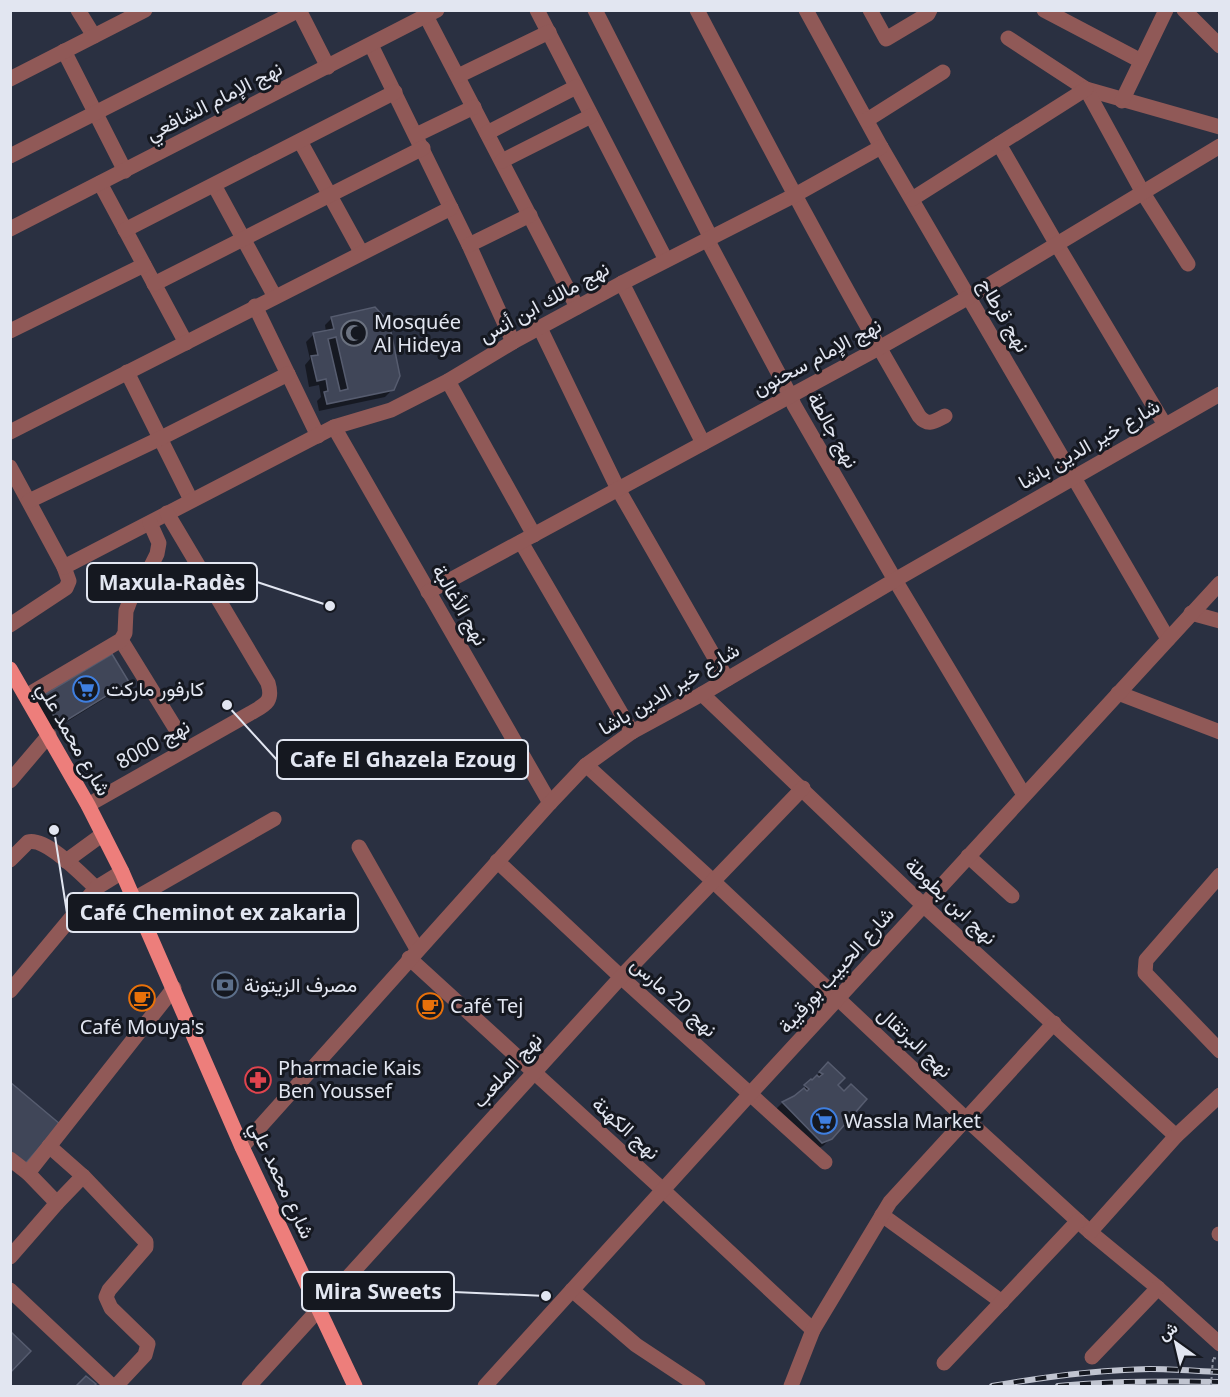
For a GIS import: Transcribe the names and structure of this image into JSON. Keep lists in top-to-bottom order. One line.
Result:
{"streets":{"main road":["شارع محمد علي"],"street":["نهج الإمام الشافعي","نهج مالك ابن أنس","نهج قرطاج","نهج الإمام سحنون","نهج جالطة","شارع خير الدين باشا","نهج الأغالبة","نهج 8000","نهج ابن بطوطة","شارع الحبيب بورقيبة","نهج 20 مارس","نهج البرتقال","نهج الملعب","نهج الكهنة"]},"crossings":[["نهج مالك ابن أنس","نهج قرطاج"],["نهج مالك ابن أنس","نهج جالطة"],["نهج مالك ابن أنس","نهج الأغالبة"],["نهج مالك ابن أنس","نهج 8000"],["نهج قرطاج","نهج الإمام سحنون"],["نهج قرطاج","شارع خير الدين باشا"],["نهج قرطاج","شارع الحبيب بورقيبة"],["نهج الإمام سحنون","نهج جالطة"],["نهج الإمام سحنون","نهج الأغالبة"],["نهج جالطة","شارع خير الدين باشا"],["نهج جالطة","شارع الحبيب بورقيبة"],["شارع خير الدين باشا","نهج الأغالبة"],["شارع خير الدين باشا","شارع محمد علي"],["شارع خير الدين باشا","نهج ابن بطوطة"],["شارع خير الدين باشا","نهج 20 مارس"],["شارع خير الدين باشا","نهج البرتقال"],["شارع خير الدين باشا","نهج الكهنة"],["شارع محمد علي","نهج 8000"],["شارع محمد علي","نهج الملعب"],["نهج ابن بطوطة","شارع الحبيب بورقيبة"],["نهج ابن بطوطة","نهج الملعب"],["شارع الحبيب بورقيبة","نهج 20 مارس"],["شارع الحبيب بورقيبة","نهج البرتقال"],["شارع الحبيب بورقيبة","نهج الكهنة"],["نهج 20 مارس","نهج الملعب"],["نهج البرتقال","نهج الملعب"],["نهج الملعب","نهج الكهنة"]],"places":{"mosque":["Mosquée Al Hideya"],"other":["Maxula-Radès","Cafe El Ghazela Ezoug","Café Cheminot ex zakaria","Mira Sweets"],"supermarket":["كارفور ماركت","Wassla Market"],"bank":["مصرف الزيتونة"],"cafe":["Café Mouya's","Café Tej"],"pharmacy":["Pharmacie Kais Ben Youssef"]},"north":"top left"}
